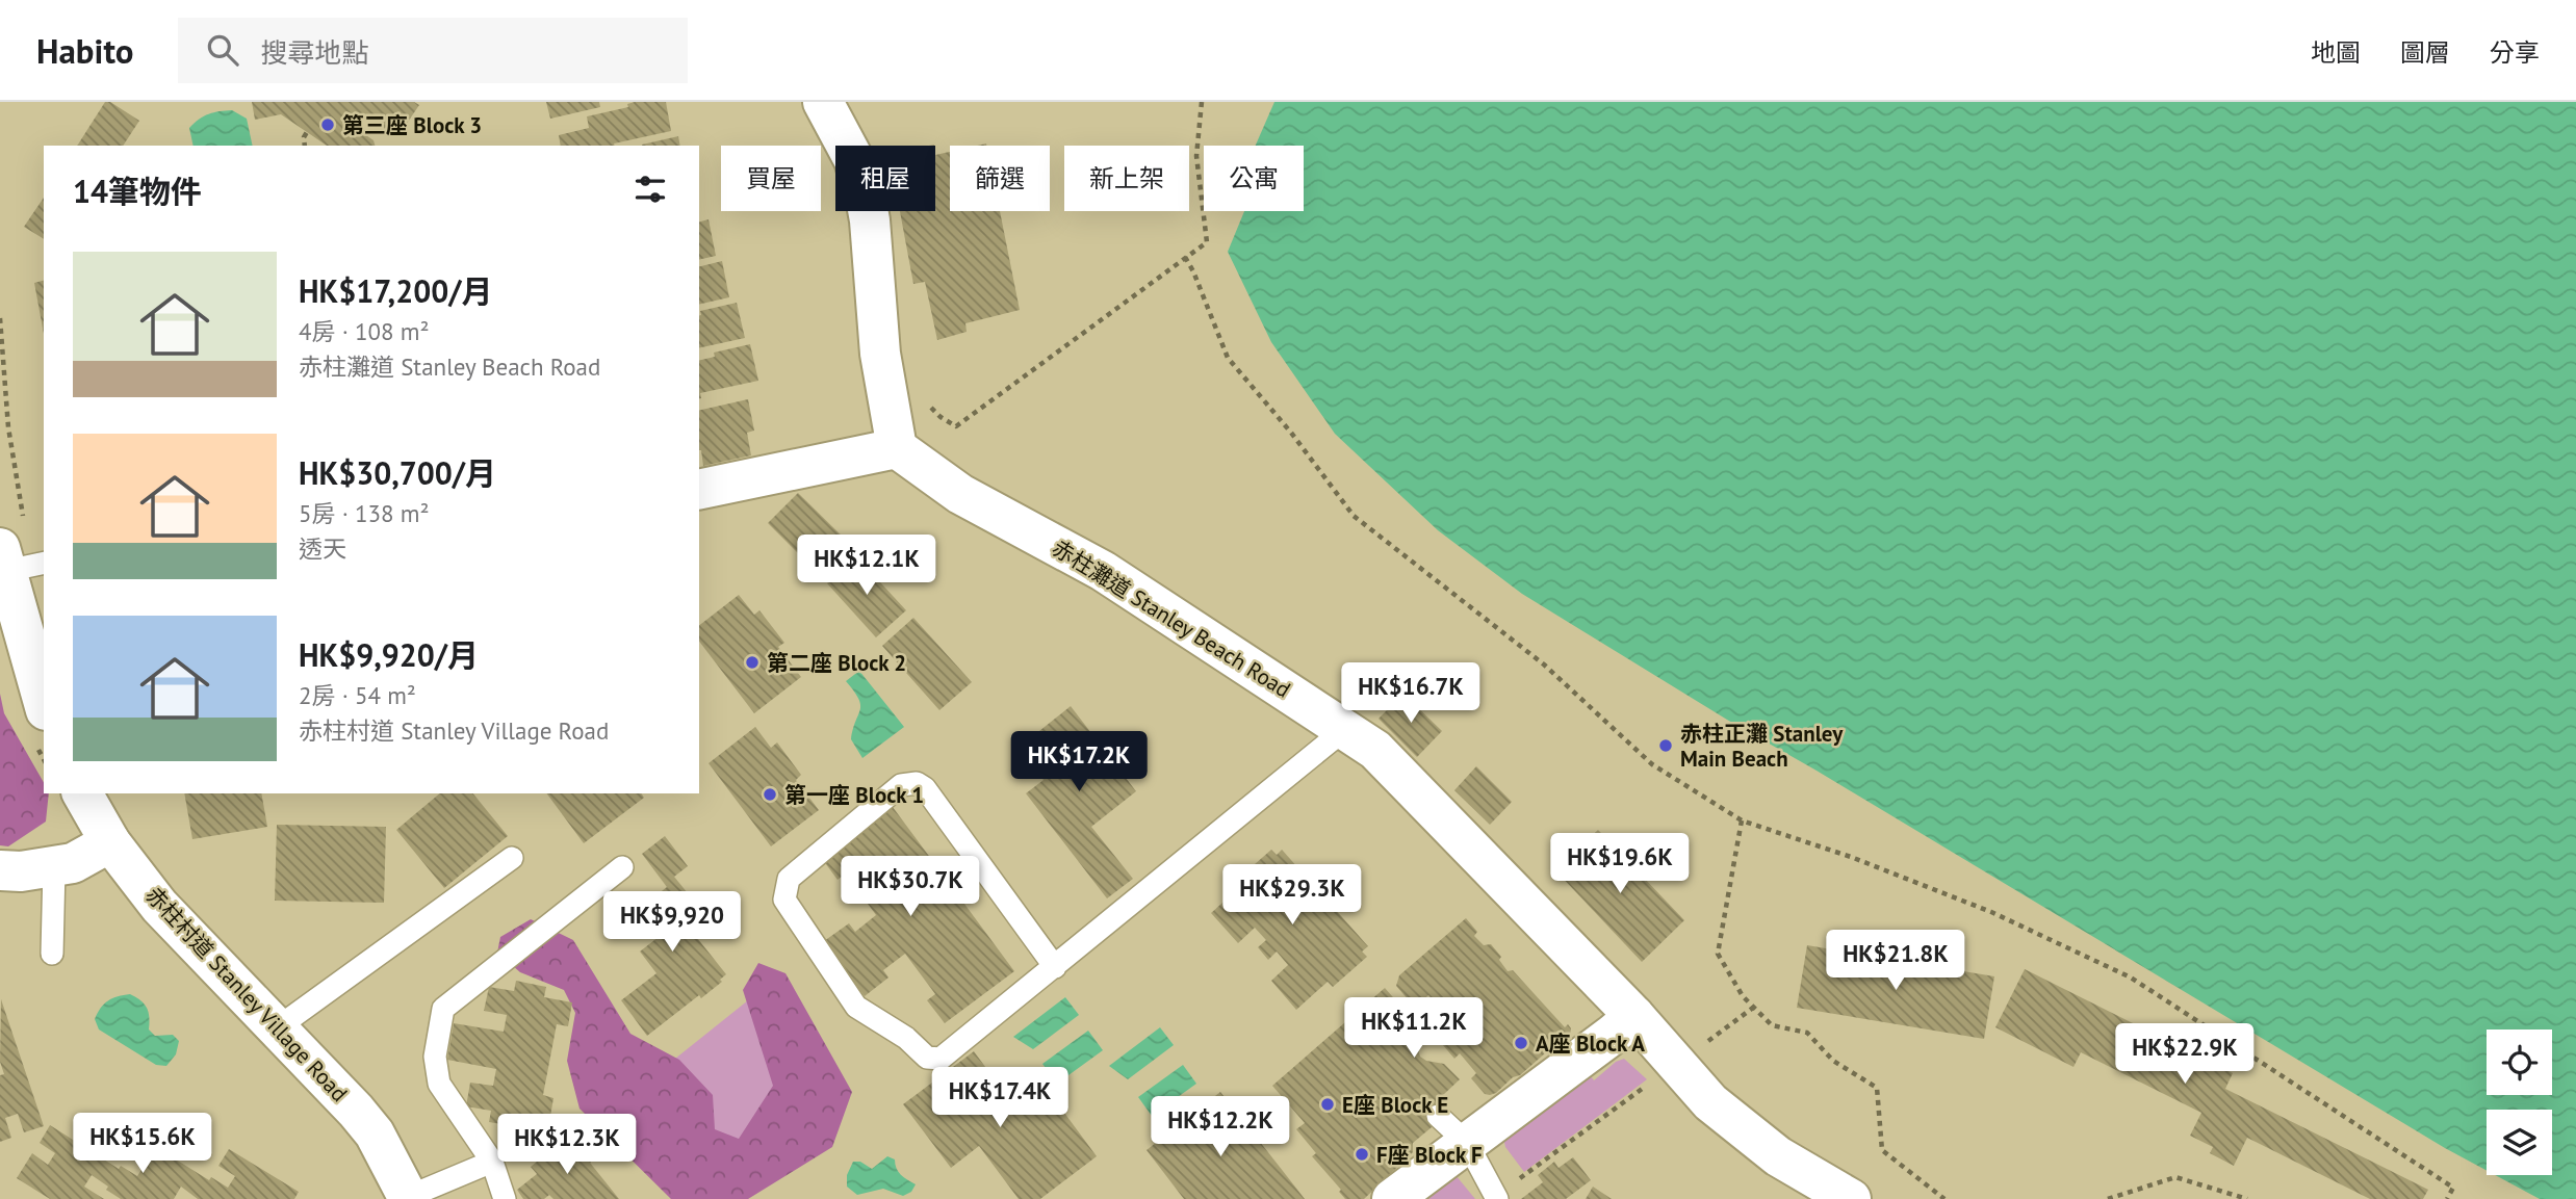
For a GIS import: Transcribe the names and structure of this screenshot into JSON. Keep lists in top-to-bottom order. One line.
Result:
{"streets":{"street":["赤柱灘道 Stanley Beach Road","赤柱村道 Stanley Village Road"]},"places":["第三座 Block 3","第二座 Block 2","赤柱正灘 Stanley Main Beach","第一座 Block 1","A座 Block A","E座 Block E","F座 Block F"],"page":{"header":"Habito","search":"搜尋地點","nav":["地圖","圖層","分享"],"chip":["買屋","租屋","篩選","新上架","公寓"],"heading":"14筆物件","list":[{"name":"HK$17,200/月","note":"4房 · 108 m² · 赤柱灘道 Stanley Beach Road"},{"name":"HK$30,700/月","note":"5房 · 138 m² · 透天"},{"name":"HK$9,920/月","note":"2房 · 54 m² · 赤柱村道 Stanley Village Road"}],"price":["HK$12.1K","HK$16.7K","HK$17.2K","HK$19.6K","HK$30.7K","HK$29.3K","HK$9,920","HK$21.8K","HK$11.2K","HK$22.9K","HK$17.4K","HK$12.2K","HK$15.6K","HK$12.3K"]}}
